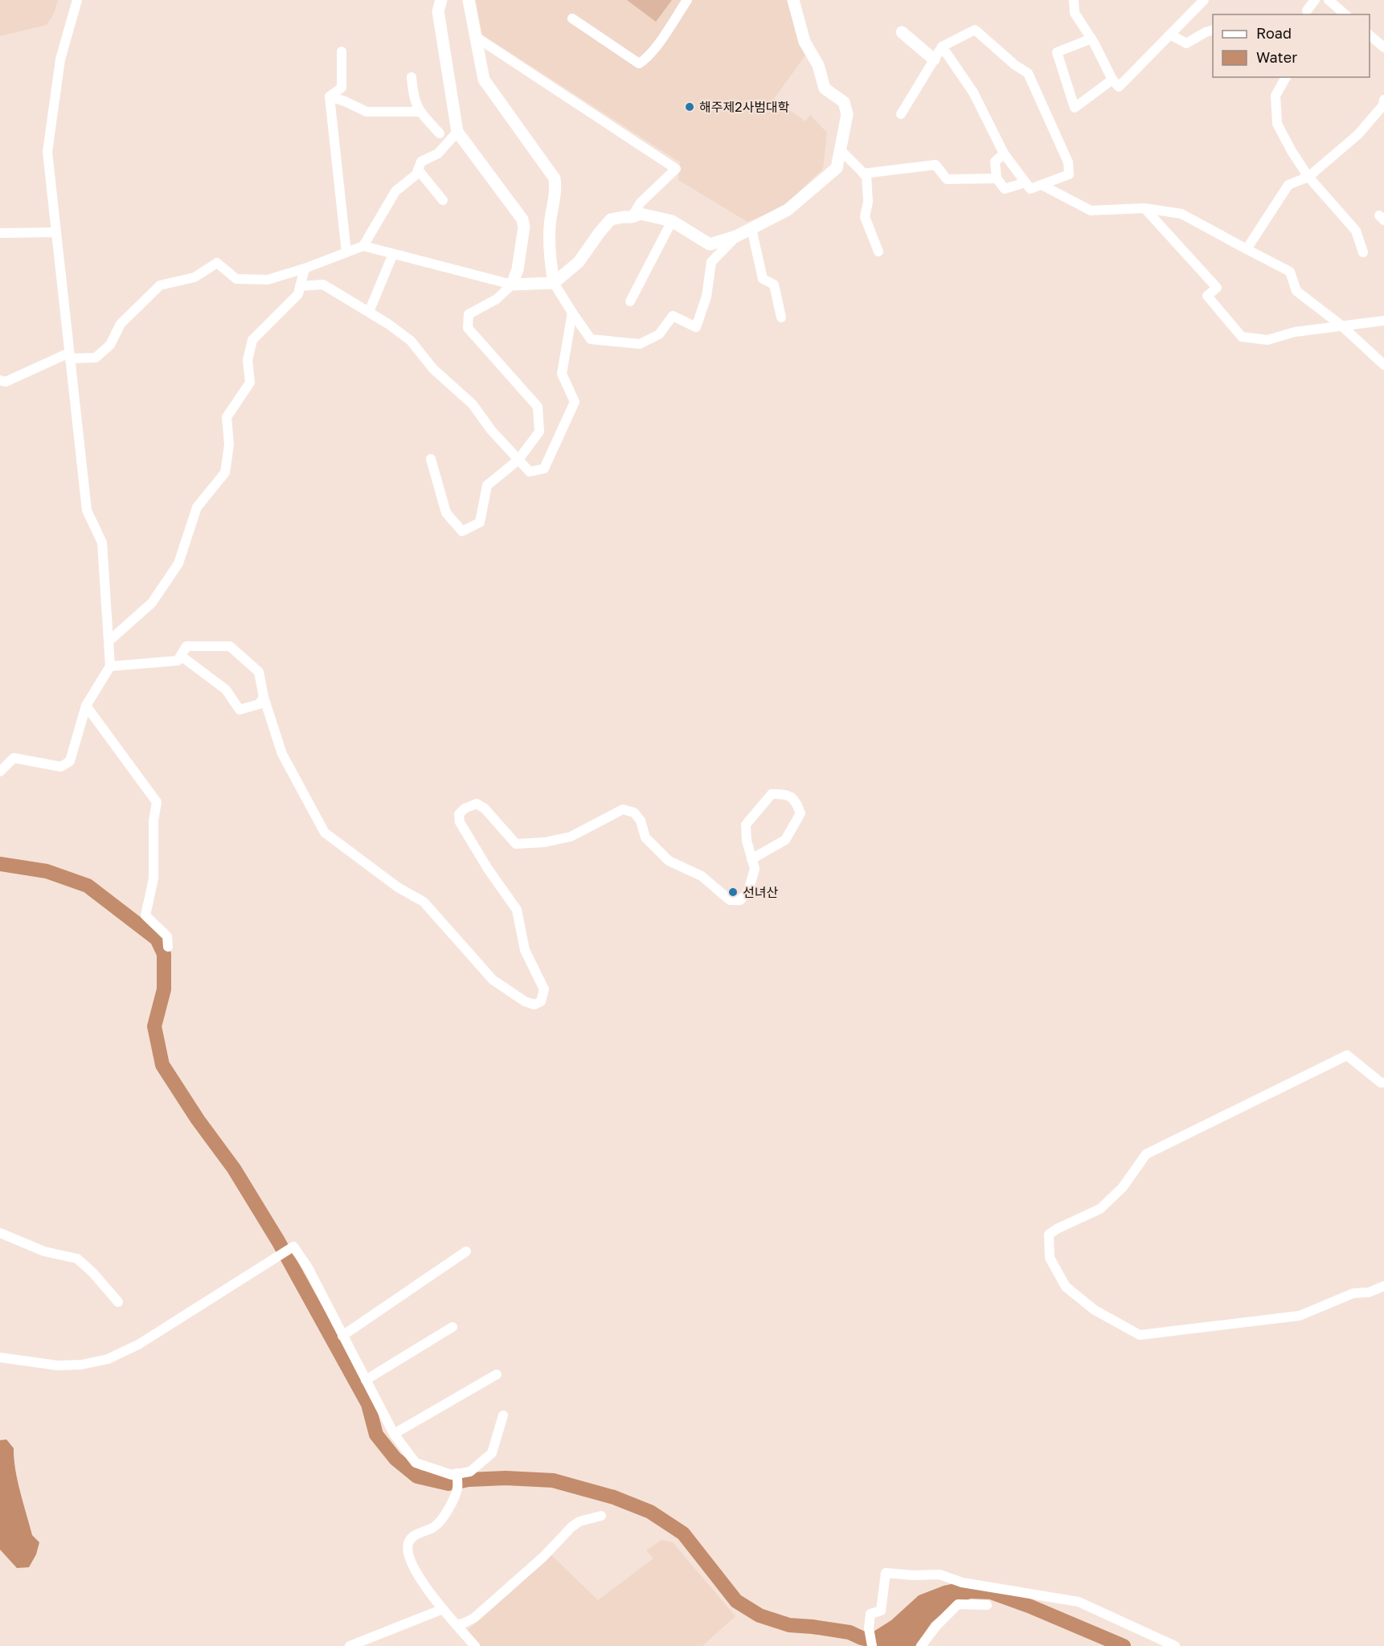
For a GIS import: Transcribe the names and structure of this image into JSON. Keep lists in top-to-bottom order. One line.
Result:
{"places":["해주제2사범대학","선녀산"],"legend":["Road","Water"]}
